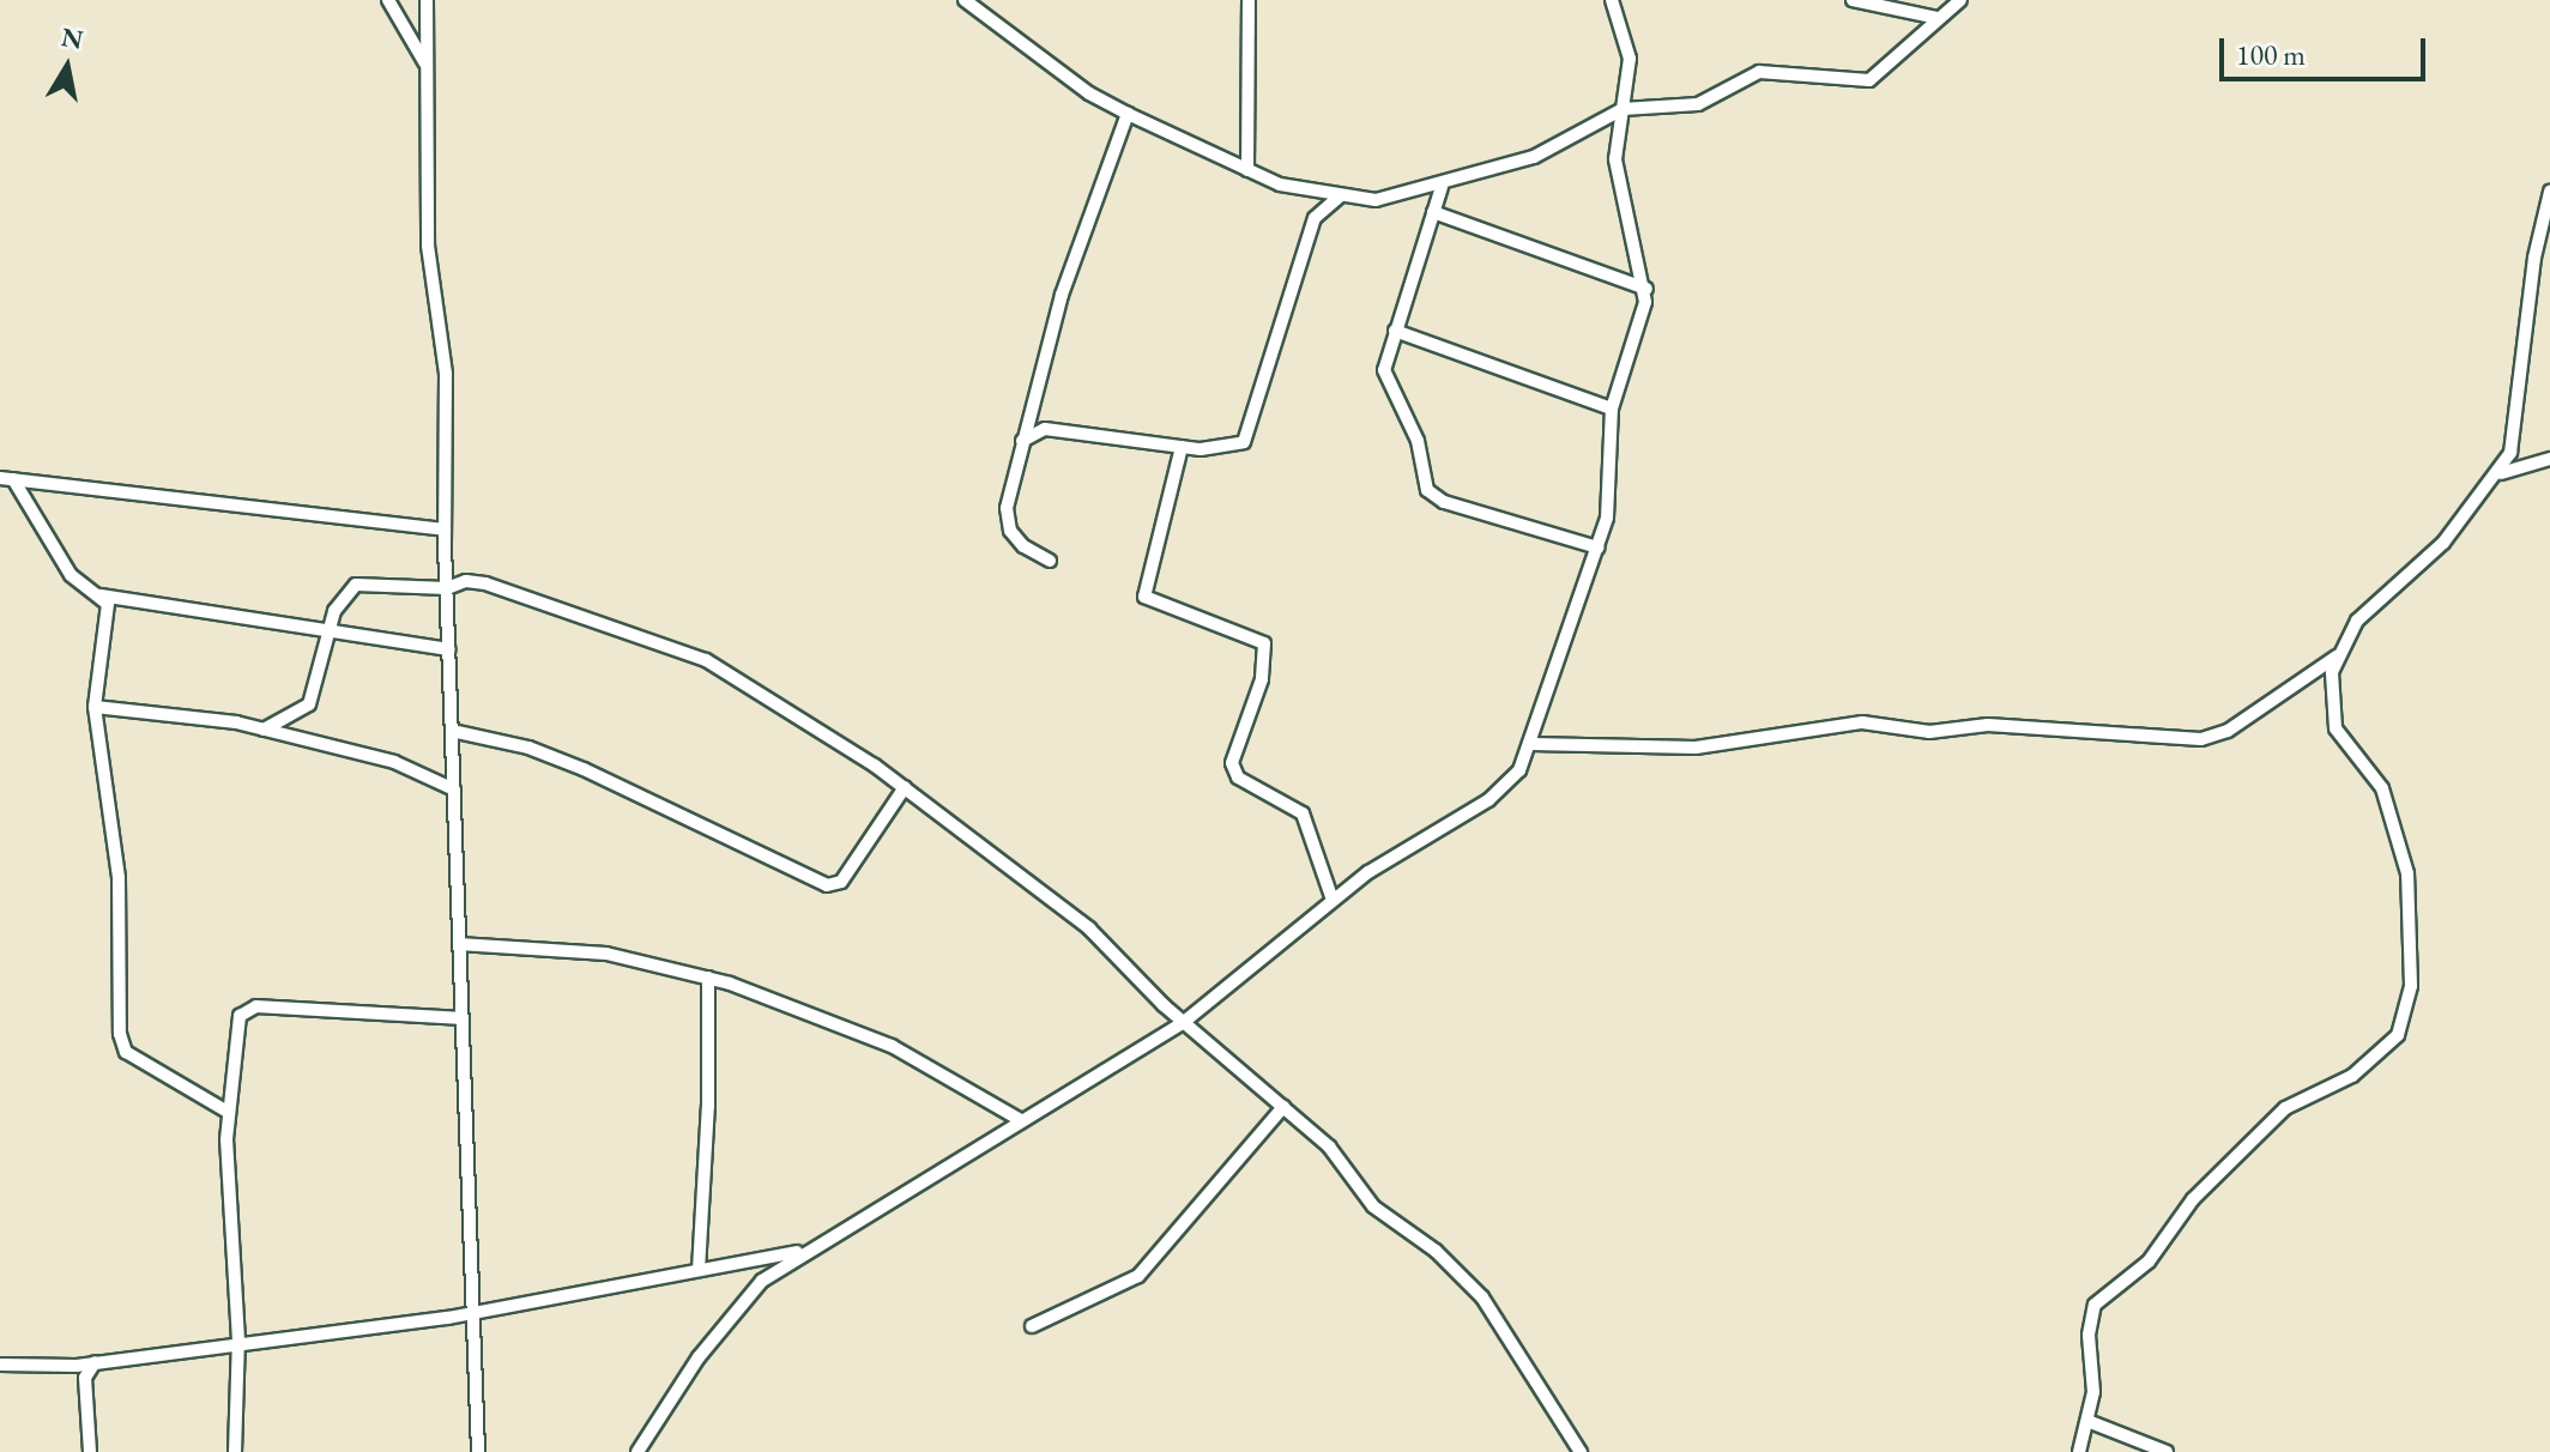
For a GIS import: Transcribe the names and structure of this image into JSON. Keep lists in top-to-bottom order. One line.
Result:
{"scale_bar":"100 m","north":"top"}
